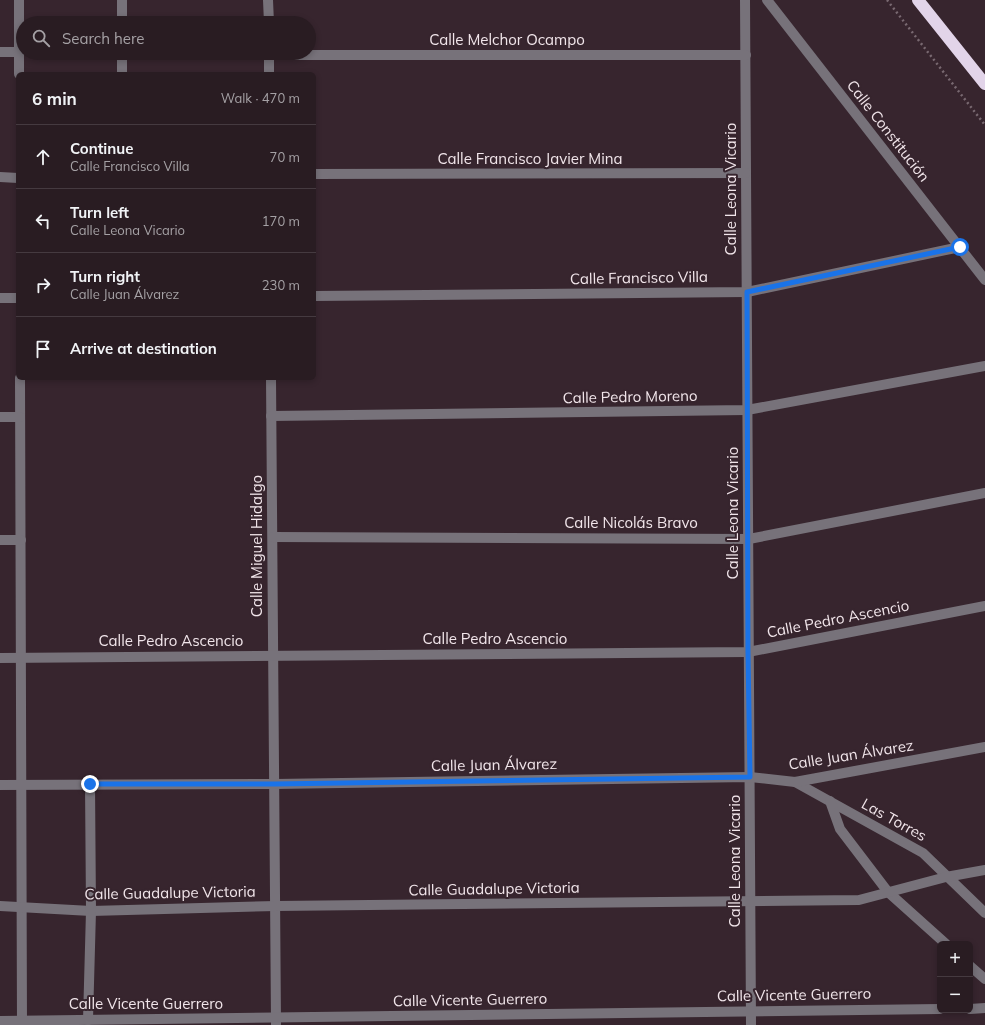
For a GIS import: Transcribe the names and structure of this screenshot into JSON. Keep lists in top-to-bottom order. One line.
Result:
{"streets":{"street":["Calle Melchor Ocampo","Calle Constitución","Calle Francisco Javier Mina","Calle Leona Vicario","Calle Francisco Villa","Calle Pedro Moreno","Calle Nicolás Bravo","Calle Miguel Hidalgo","Calle Pedro Ascencio","Calle Juan Álvarez","Las Torres","Calle Guadalupe Victoria","Calle Vicente Guerrero"]},"crossings":[["Calle Melchor Ocampo","Calle Leona Vicario"],["Calle Constitución","Calle Francisco Villa"],["Calle Francisco Javier Mina","Calle Leona Vicario"],["Calle Leona Vicario","Calle Francisco Villa"],["Calle Leona Vicario","Calle Pedro Moreno"],["Calle Leona Vicario","Calle Nicolás Bravo"],["Calle Leona Vicario","Calle Pedro Ascencio"],["Calle Leona Vicario","Calle Juan Álvarez"],["Calle Leona Vicario","Calle Guadalupe Victoria"],["Calle Leona Vicario","Calle Vicente Guerrero"],["Calle Pedro Moreno","Calle Miguel Hidalgo"],["Calle Nicolás Bravo","Calle Miguel Hidalgo"],["Calle Miguel Hidalgo","Calle Pedro Ascencio"],["Calle Miguel Hidalgo","Calle Juan Álvarez"],["Calle Miguel Hidalgo","Calle Guadalupe Victoria"],["Calle Miguel Hidalgo","Calle Vicente Guerrero"],["Calle Juan Álvarez","Las Torres"],["Las Torres","Calle Guadalupe Victoria"]],"page":{"search":"Search here","heading":["6 min","Walk · 470 m"],"list":[["Continue","Calle Francisco Villa","70 m"],["Turn left","Calle Leona Vicario","170 m"],["Turn right","Calle Juan Álvarez","230 m"],"Arrive at destination"],"map_buttons":["+","−"]}}
